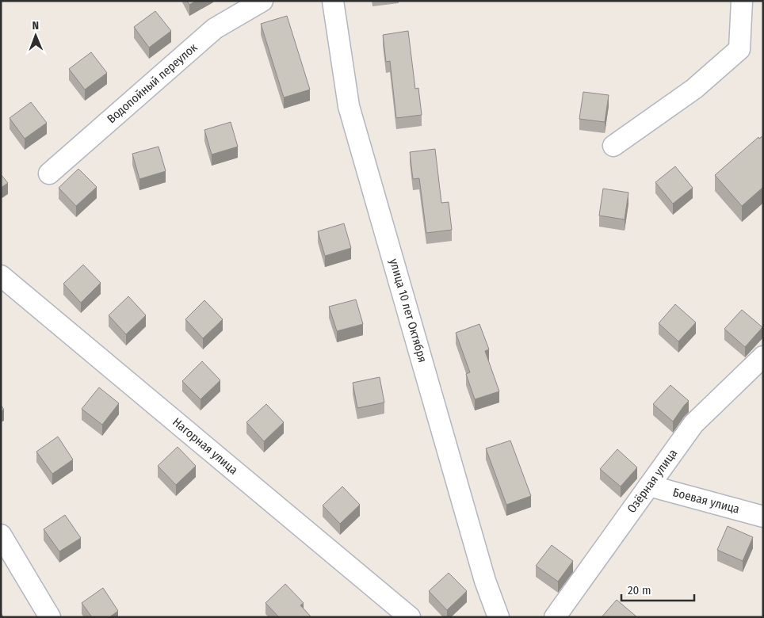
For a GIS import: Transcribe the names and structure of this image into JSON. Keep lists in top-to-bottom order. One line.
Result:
{"streets":{"street":["Водопойный переулок","улица 10 лет Октября","Нагорная улица","Озёрная улица","Боевая улица"]},"crossings":[["Озёрная улица","Боевая улица"]],"scale_bar":"20 m","north":"top"}
